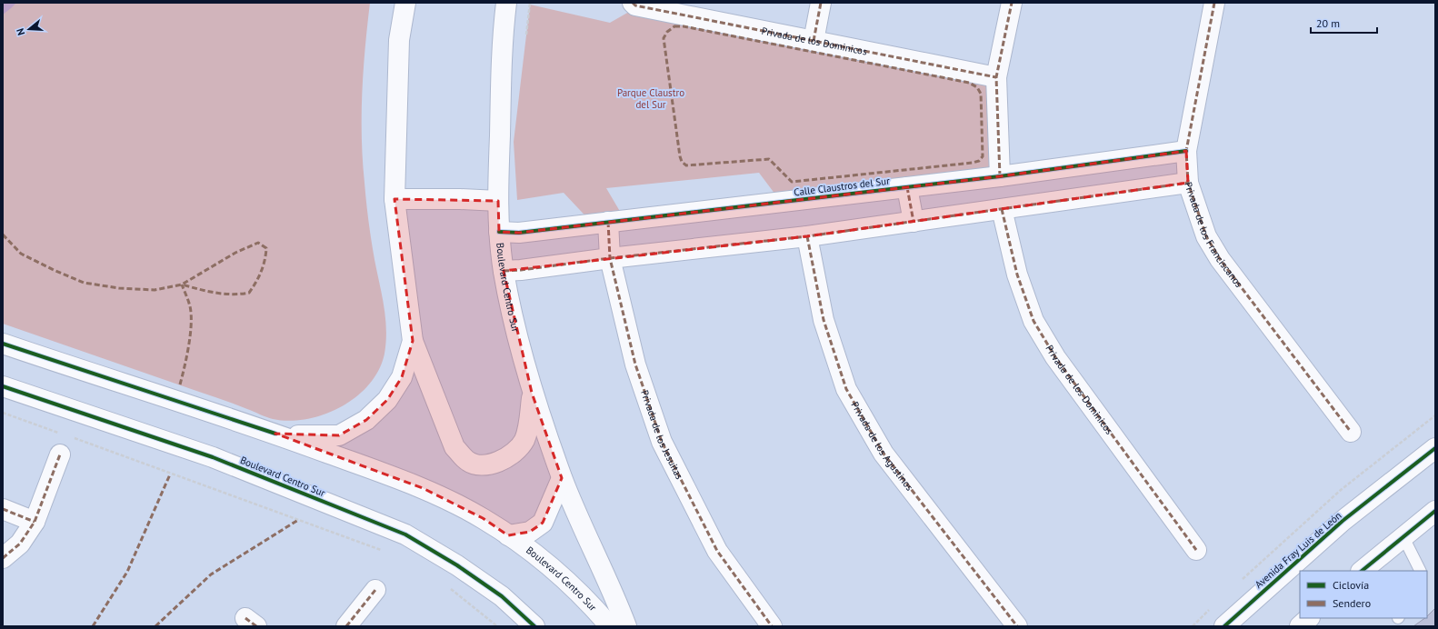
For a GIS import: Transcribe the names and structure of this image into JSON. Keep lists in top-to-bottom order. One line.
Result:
{"streets":{"street":["Privada de los Dominicos","Calle Claustros del Sur","Privada de los Franciscanos","Boulevard Centro Sur","Privada de los Jesuitas","Privada de los Agustinos","Avenida Fray Luis de León"]},"crossings":[["Calle Claustros del Sur","Privada de los Franciscanos"],["Calle Claustros del Sur","Boulevard Centro Sur"],["Calle Claustros del Sur","Privada de los Jesuitas"]],"parks":["Parque Claustro del Sur"],"legend":["Ciclovía","Sendero"],"scale_bar":"20 m","north":"left"}
